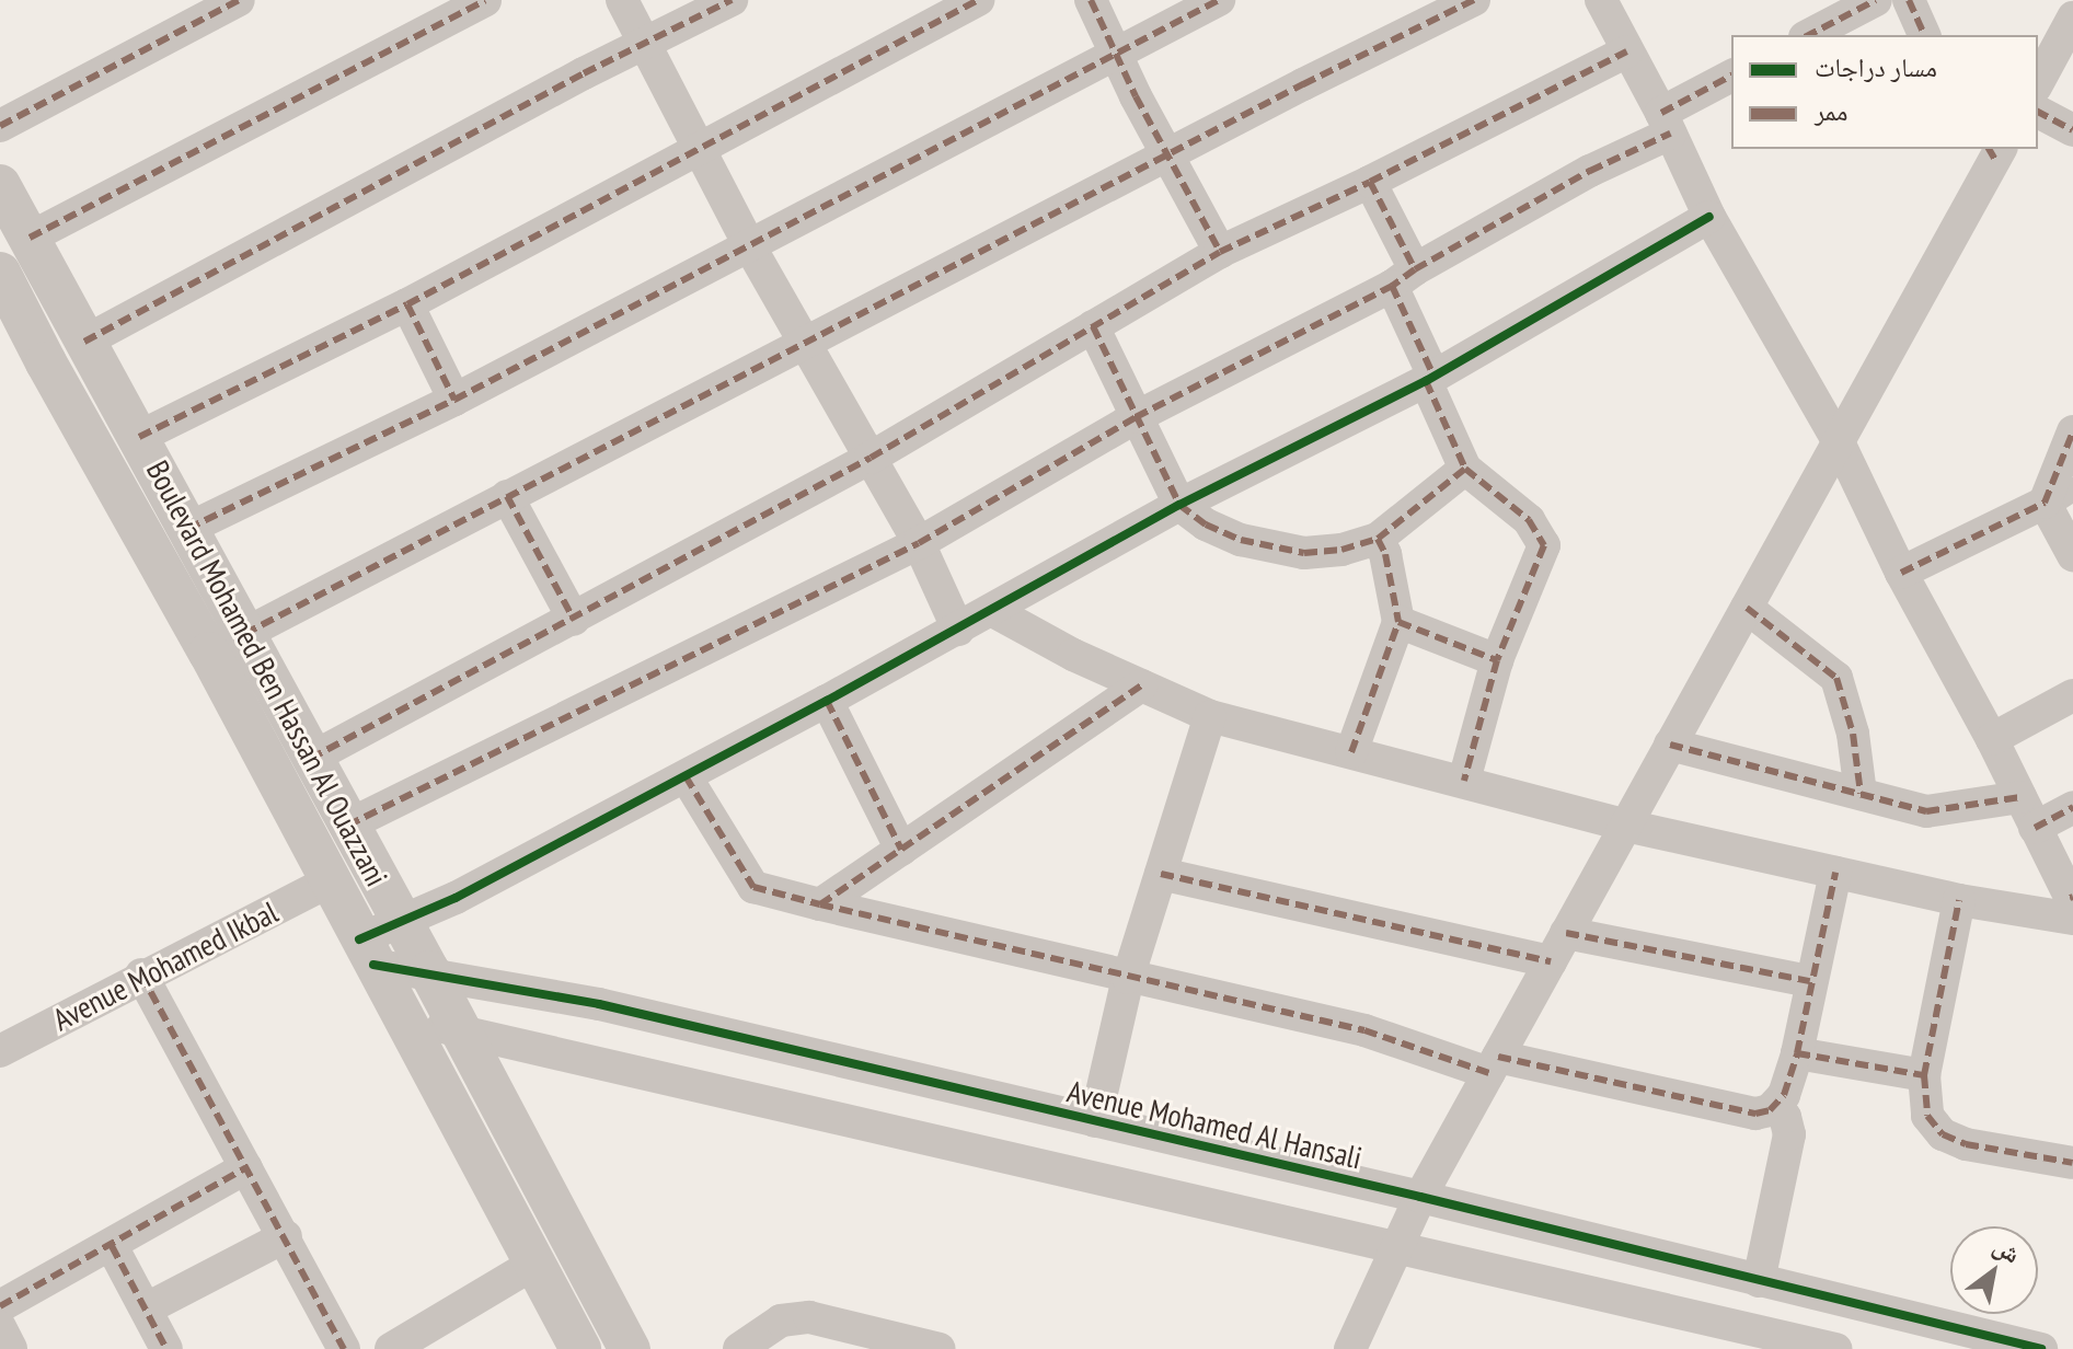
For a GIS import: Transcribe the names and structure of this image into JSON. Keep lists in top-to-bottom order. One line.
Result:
{"streets":{"street":["Boulevard Mohamed Ben Hassan Al Ouazzani","Avenue Mohamed Ikbal","Avenue Mohamed Al Hansali"]},"crossings":[["Boulevard Mohamed Ben Hassan Al Ouazzani","Avenue Mohamed Ikbal"],["Boulevard Mohamed Ben Hassan Al Ouazzani","Avenue Mohamed Al Hansali"]],"legend":["مسار دراجات","ممر"],"north":"top right"}
